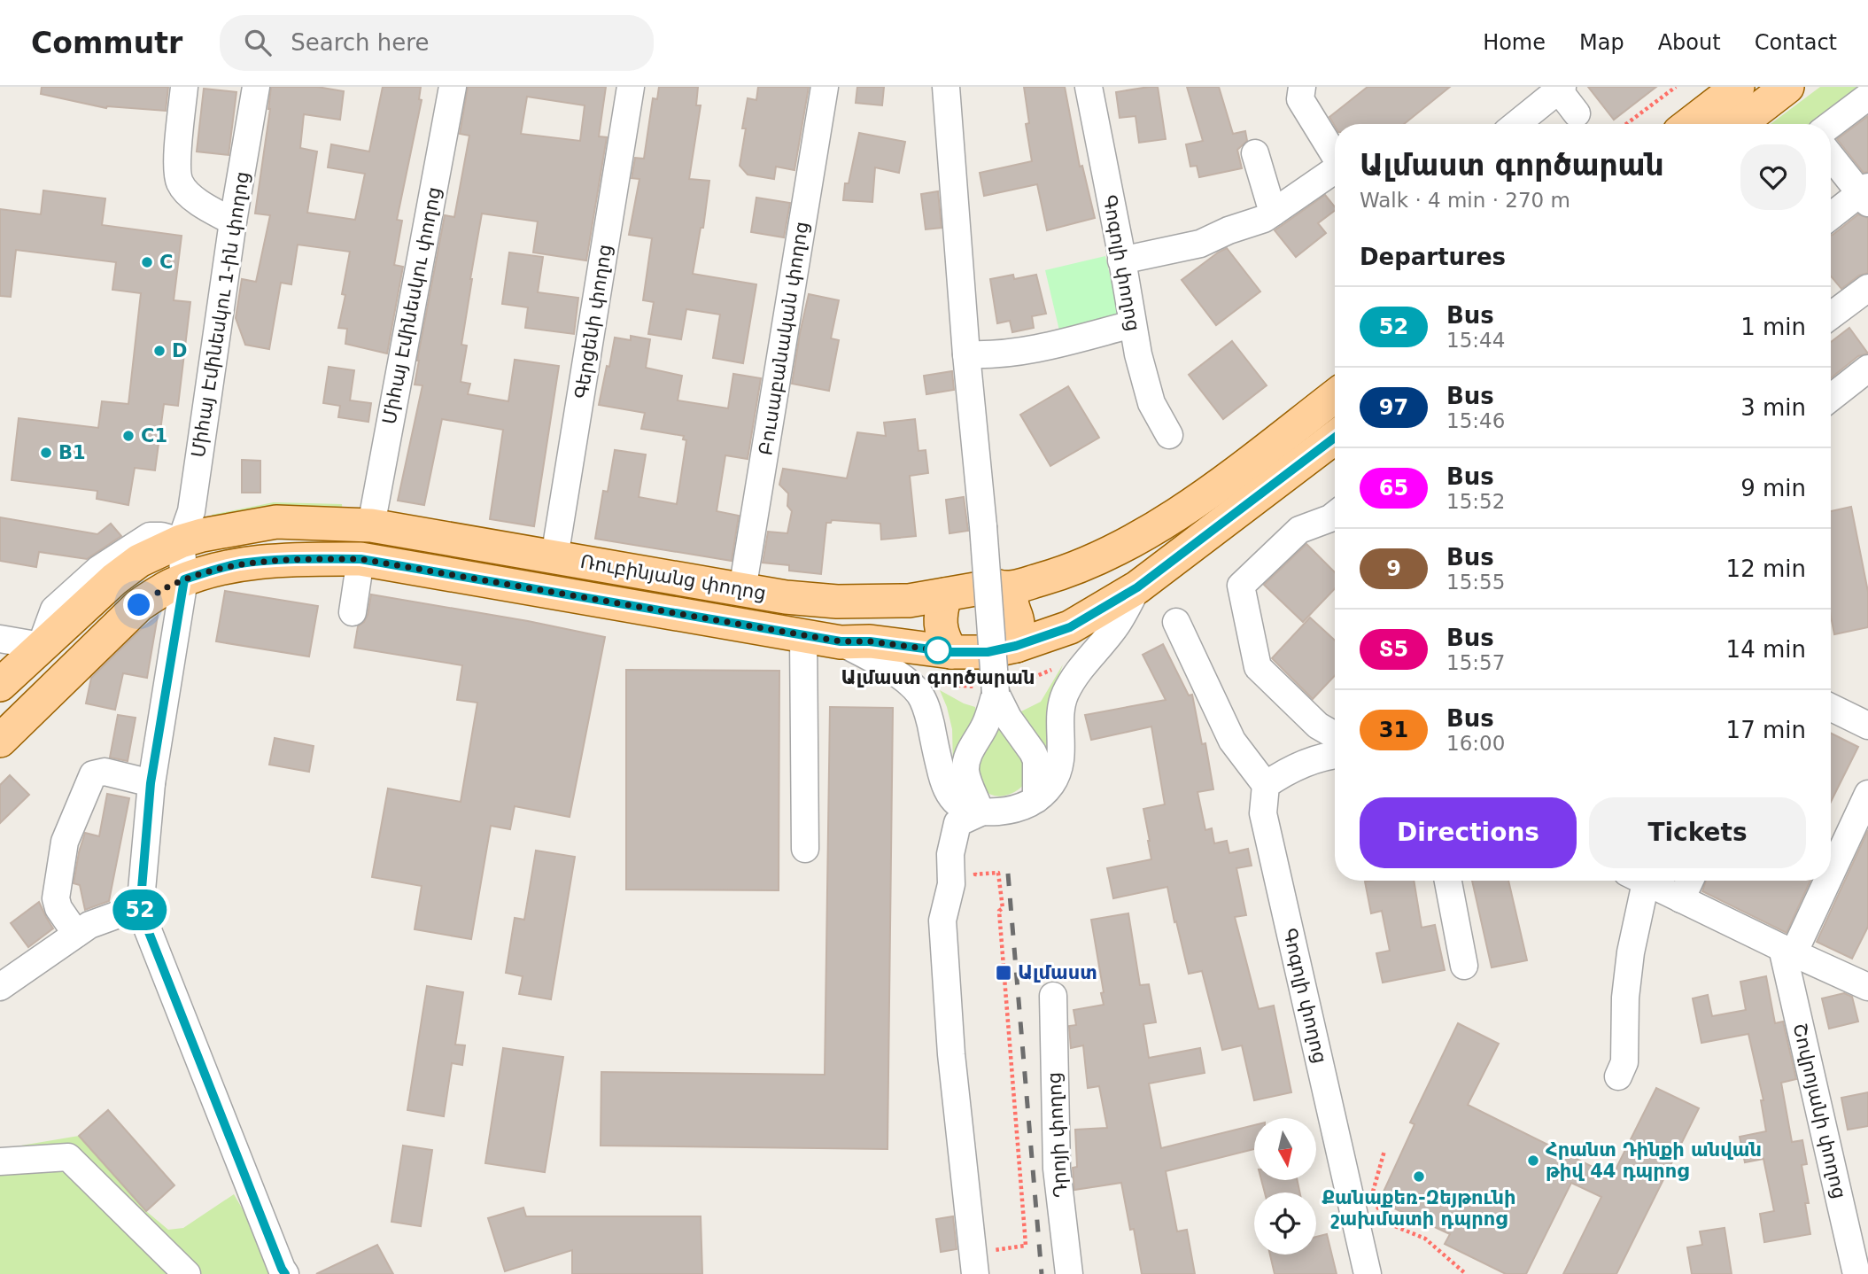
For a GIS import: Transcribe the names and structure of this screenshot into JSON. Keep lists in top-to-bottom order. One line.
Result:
{"streets":{"main road":["Ռուբինյանց փողոց"],"street":["Գոգոլի փողոց","Միհայ Էմինեսկու փողոց","Միհայ Էմինեսկու 1-ին փողոց","Գերցենի փողոց","Բուսաբանական փողոց","Շովրոյանի փողոց","Դրոյի փողոց"]},"crossings":[["Միհայ Էմինեսկու փողոց","Ռուբինյանց փողոց"],["Միհայ Էմինեսկու 1-ին փողոց","Ռուբինյանց փողոց"],["Գերցենի փողոց","Ռուբինյանց փողոց"],["Բուսաբանական փողոց","Ռուբինյանց փողոց"]],"places":{"other":["C","D","C1","B1","Ալմաստ գործարան","Հրանտ Դինքի անվան թիվ 44 դպրոց","Քանաքեռ-Զեյթունի շախմատի դպրոց"],"transit":["Ալմաստ"]},"lines":["bus line 52"],"north":"bottom","page":{"header":"Commutr","search":"Search here","nav":["Home","Map","About","Contact"],"on_map":"52","heading":[["Ալմաստ գործարան","Walk · 4 min · 270 m"],"Departures"],"list":[{"mark":"52","name":"Bus","note":"15:44","value":"1 min"},{"mark":"97","name":"Bus","note":"15:46","value":"3 min"},{"mark":"65","name":"Bus","note":"15:52","value":"9 min"},{"mark":"9","name":"Bus","note":"15:55","value":"12 min"},{"mark":"Տ5","name":"Bus","note":"15:57","value":"14 min"},{"mark":"31","name":"Bus","note":"16:00","value":"17 min"}],"buttons":["Directions","Tickets"]}}
